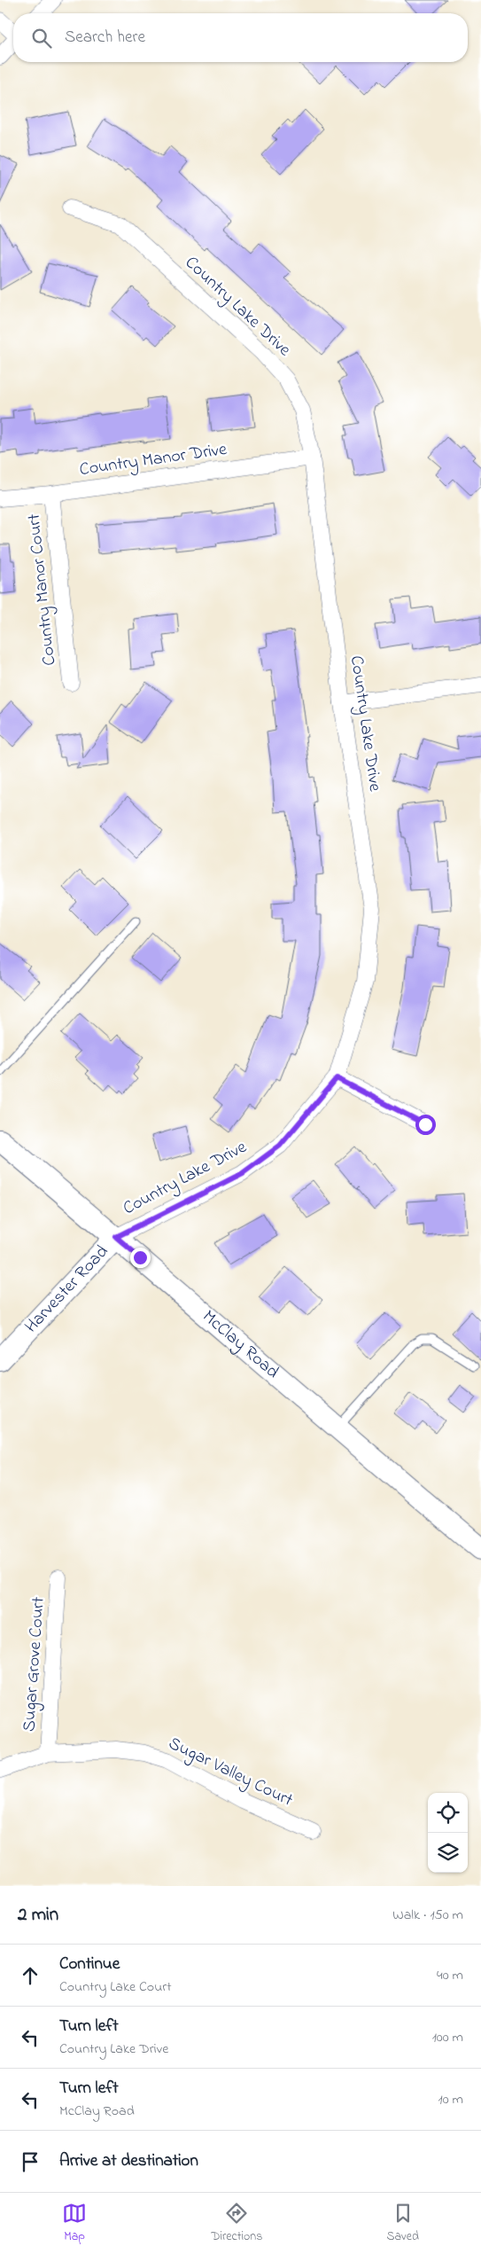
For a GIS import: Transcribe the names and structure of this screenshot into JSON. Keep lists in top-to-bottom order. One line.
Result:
{"streets":{"main road":["Harvester Road","McClay Road"],"street":["Country Lake Drive","Country Manor Drive","Country Manor Court","Sugar Grove Court","Sugar Valley Court"]},"crossings":[["Country Lake Drive","Country Manor Drive"],["Country Lake Drive","Harvester Road"],["Country Lake Drive","McClay Road"],["Country Manor Drive","Country Manor Court"],["Harvester Road","McClay Road"],["Sugar Grove Court","Sugar Valley Court"]],"page":{"search":"Search here","heading":["2 min","Walk · 150 m"],"list":[["Continue","Country Lake Court","40 m"],["Turn left","Country Lake Drive","100 m"],["Turn left","McClay Road","10 m"],"Arrive at destination"],"nav":["Map","Directions","Saved"]}}
